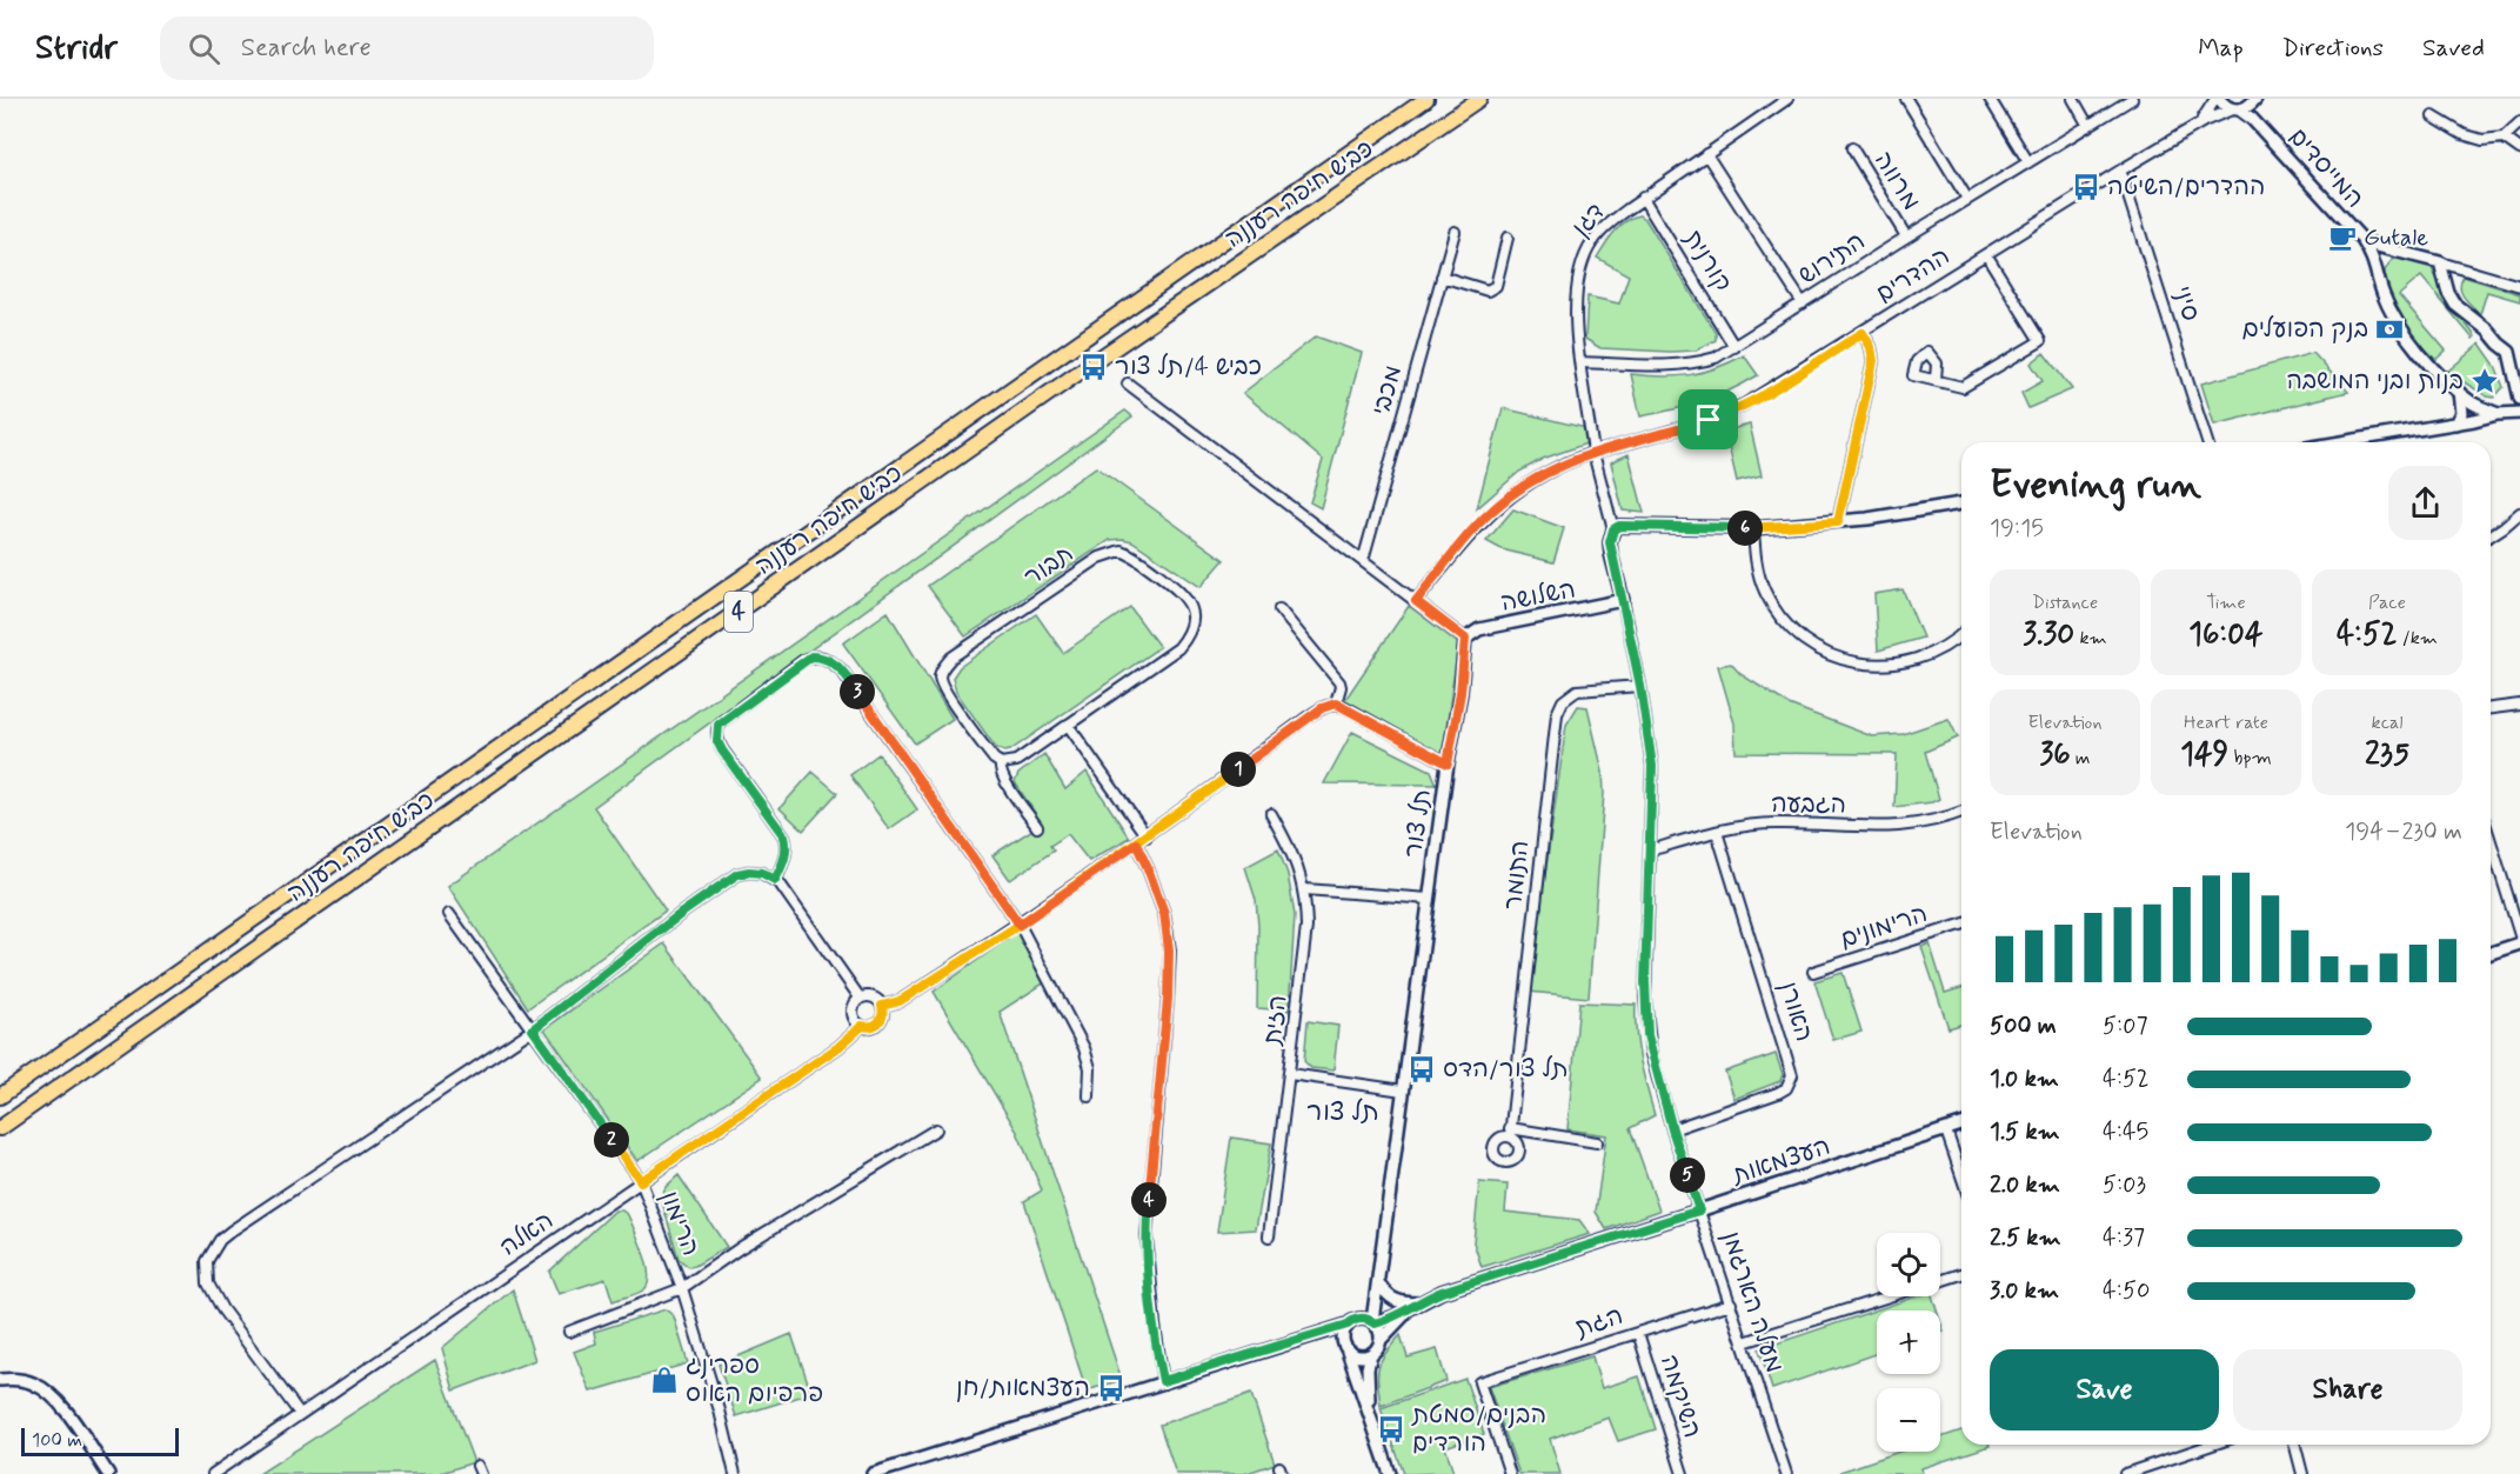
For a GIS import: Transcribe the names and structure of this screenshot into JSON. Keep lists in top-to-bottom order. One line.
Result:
{"streets":{"highway":["כביש חיפה רעננה","4"],"street":["המייסדים","מרווה","דגן","התירוש","קורנית","ההדרים","סיני","מכבי","תבור","השלושה","הגבעה","תל צור","התומר","הרימונים","האורן","הזית","העצמאות","הרימון","האלה","מעלה הארגמן","הגת","השיקמה"]},"crossings":[["המייסדים","ההדרים"],["מרווה","התירוש"],["דגן","התירוש"],["דגן","קורנית"],["דגן","ההדרים"],["התירוש","קורנית"],["ההדרים","סיני"],["השלושה","תל צור"],["השלושה","מעלה הארגמן"],["הגבעה","האורן"],["הגבעה","מעלה הארגמן"],["תל צור","העצמאות"],["התומר","מעלה הארגמן"],["האורן","מעלה הארגמן"],["העצמאות","מעלה הארגמן"],["הרימון","האלה"],["מעלה הארגמן","הגת"],["הגת","השיקמה"]],"districts":["תל צור"],"places":{"bus stop":["ההדרים/השיטה","כביש 4/תל צור","תל צור/הדס","העצמאות/חן","הבנים/סמטת הורדים"],"cafe":["Gutale"],"bank":["בנק הפועלים"],"place":["בנות ובני המושבה"],"shop":["ספרינג פרפיום האוס"]},"scale_bar":"100 m","page":{"header":"Stridr","search":"Search here","nav":["Map","Directions","Saved"],"heading":["Evening run","19:15"],"pins":["6","3","1","2","5","4"],"stats":[["Distance","3.30 km"],["Time","16:04"],["Pace","4:52 /km"],["Elevation","36 m"],["Heart rate","149 bpm"],["kcal","235"]],"chart":["Elevation","194–230 m"],"list":[{"name":"500 m","note":"5:07"},{"name":"1.0 km","note":"4:52"},{"name":"1.5 km","note":"4:45"},{"name":"2.0 km","note":"5:03"},{"name":"2.5 km","note":"4:37"},{"name":"3.0 km","note":"4:50"}],"map_buttons":["+","−"],"buttons":["Save","Share"],"scale":"100 m"}}
